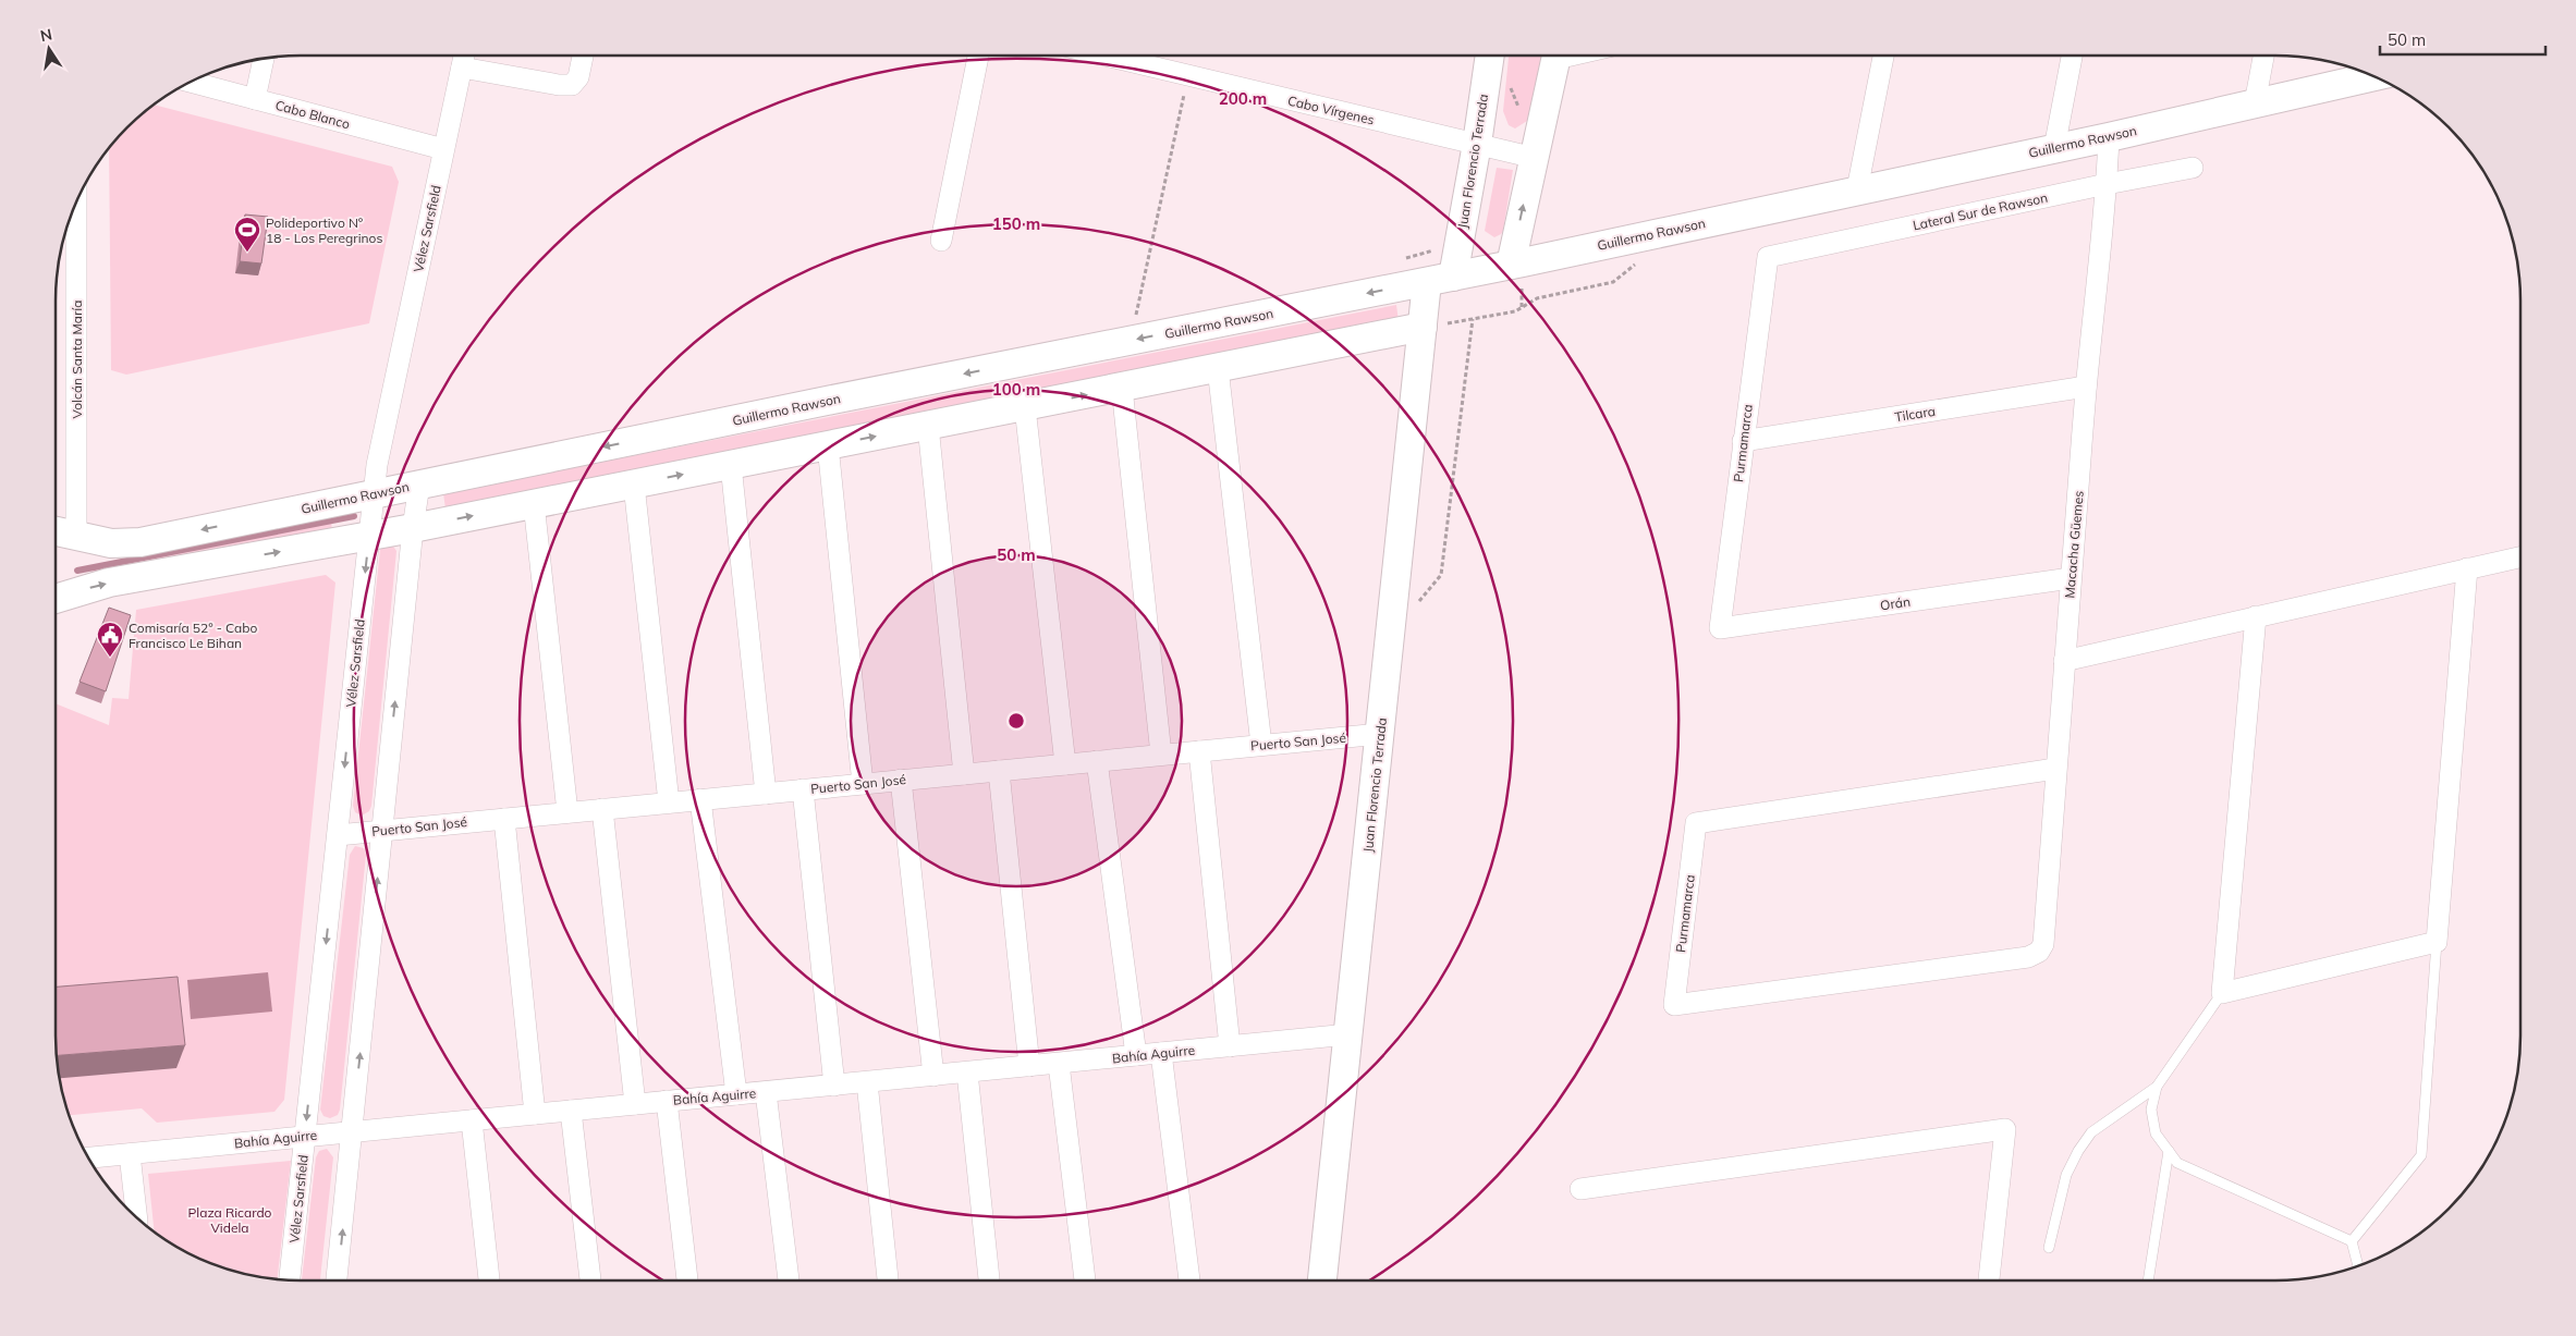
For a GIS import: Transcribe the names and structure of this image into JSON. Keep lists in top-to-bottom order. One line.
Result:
{"streets":{"main road":["Guillermo Rawson","Juan Florencio Terrada"],"street":["Cabo Vírgenes","Cabo Blanco","Lateral Sur de Rawson","Vélez Sarsfield","Volcán Santa María","Tilcara","Purmamarca","Macacha Güemes","Orán","Puerto San José","Bahía Aguirre"]},"crossings":[["Cabo Vírgenes","Juan Florencio Terrada"],["Cabo Blanco","Vélez Sarsfield"],["Guillermo Rawson","Juan Florencio Terrada"],["Guillermo Rawson","Vélez Sarsfield"],["Guillermo Rawson","Volcán Santa María"],["Guillermo Rawson","Macacha Güemes"],["Juan Florencio Terrada","Puerto San José"],["Juan Florencio Terrada","Bahía Aguirre"],["Lateral Sur de Rawson","Purmamarca"],["Lateral Sur de Rawson","Macacha Güemes"],["Vélez Sarsfield","Puerto San José"],["Vélez Sarsfield","Bahía Aguirre"],["Tilcara","Purmamarca"],["Tilcara","Macacha Güemes"],["Purmamarca","Macacha Güemes"],["Purmamarca","Orán"],["Macacha Güemes","Orán"]],"parks":["Plaza Ricardo Videla"],"places":{"sports":["Polideportivo N° 18 - Los Peregrinos"],"public building":["Comisaría 52° - Cabo Francisco Le Bihan"]},"scale_bar":"50 m","north":"top","rings":["200 m","150 m","100 m","50 m"]}
